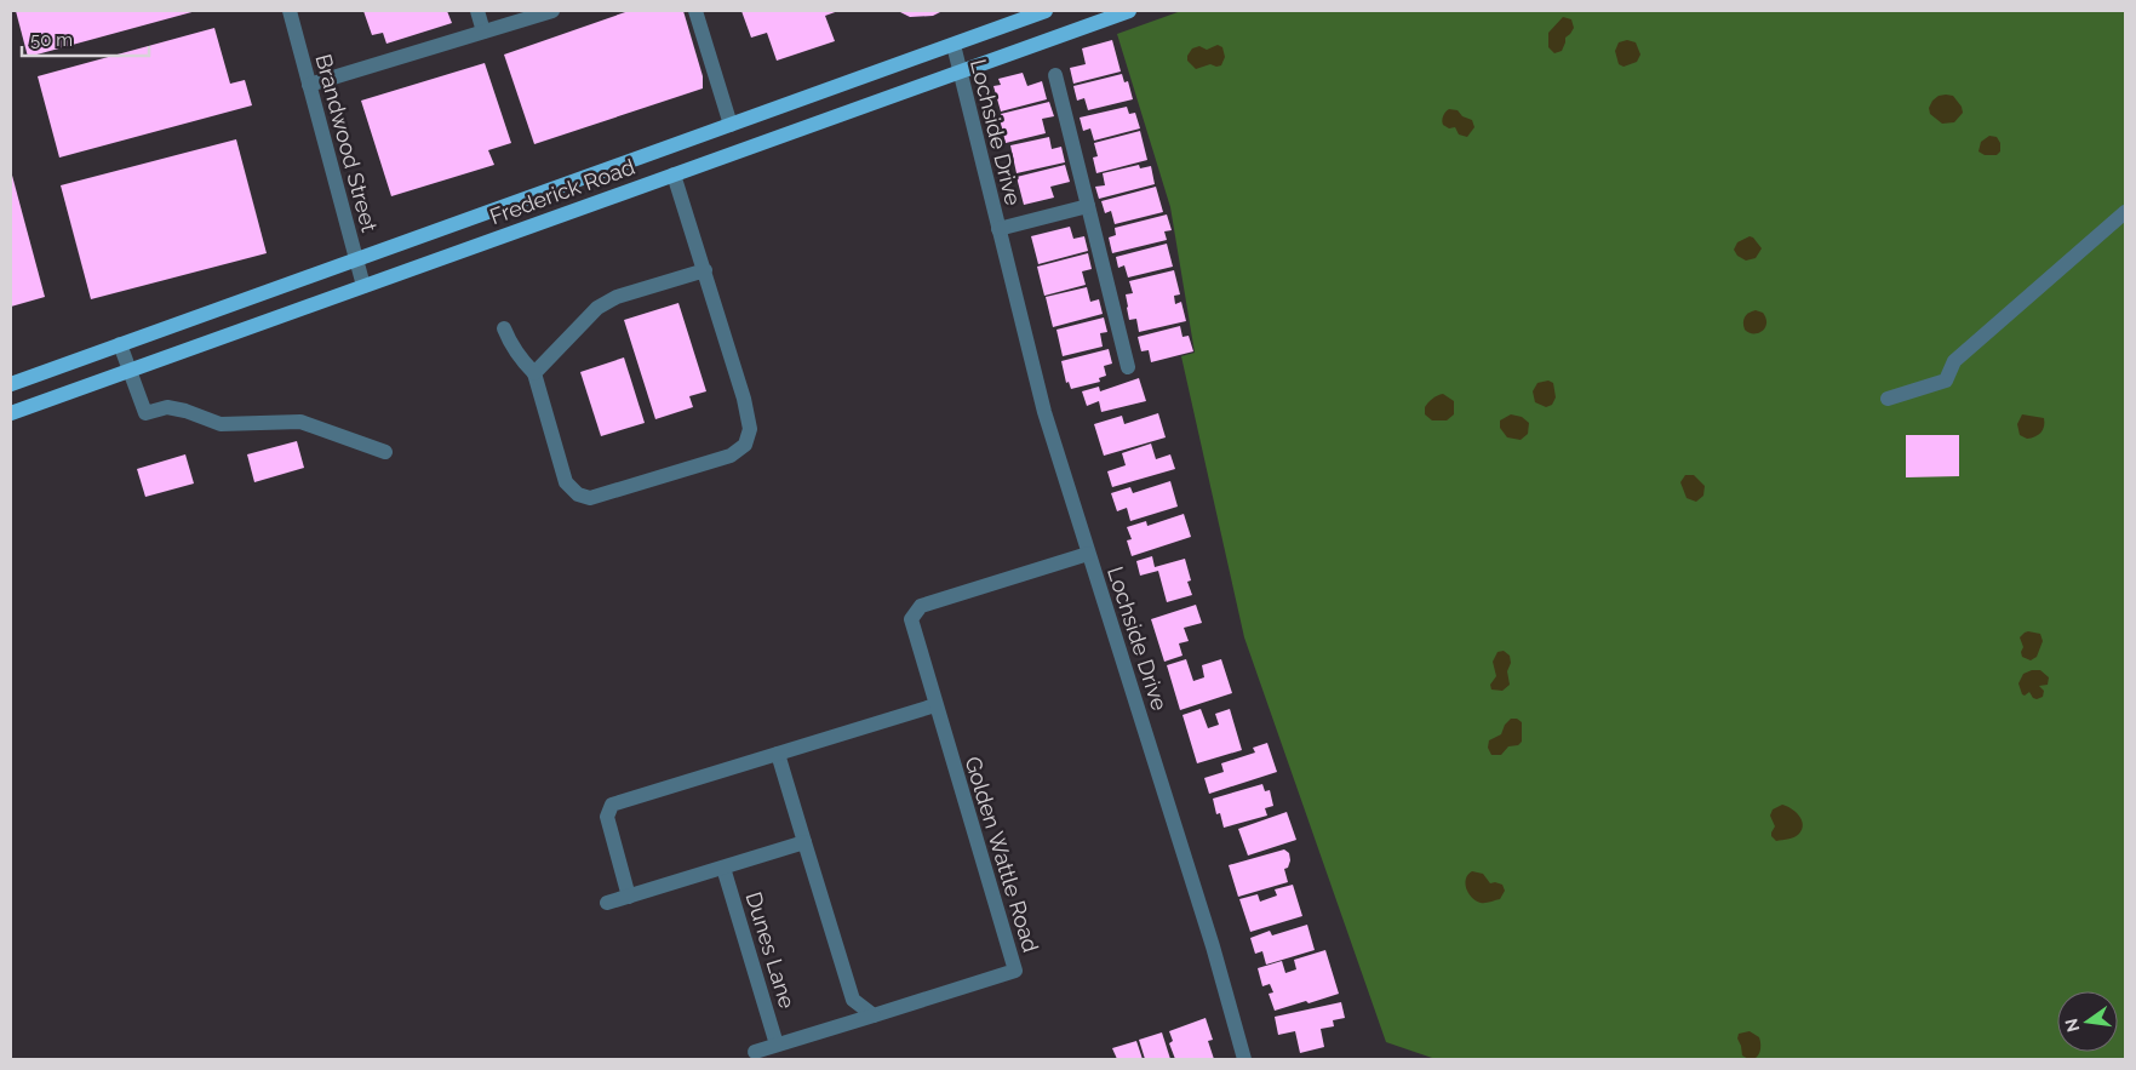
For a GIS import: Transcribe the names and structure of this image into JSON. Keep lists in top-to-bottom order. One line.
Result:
{"streets":{"main road":["Frederick Road"],"street":["Lochside Drive","Brandwood Street","Golden Wattle Road","Dunes Lane"]},"crossings":[["Lochside Drive","Frederick Road"],["Lochside Drive","Golden Wattle Road"],["Brandwood Street","Frederick Road"]],"scale_bar":"50 m","north":"left"}
